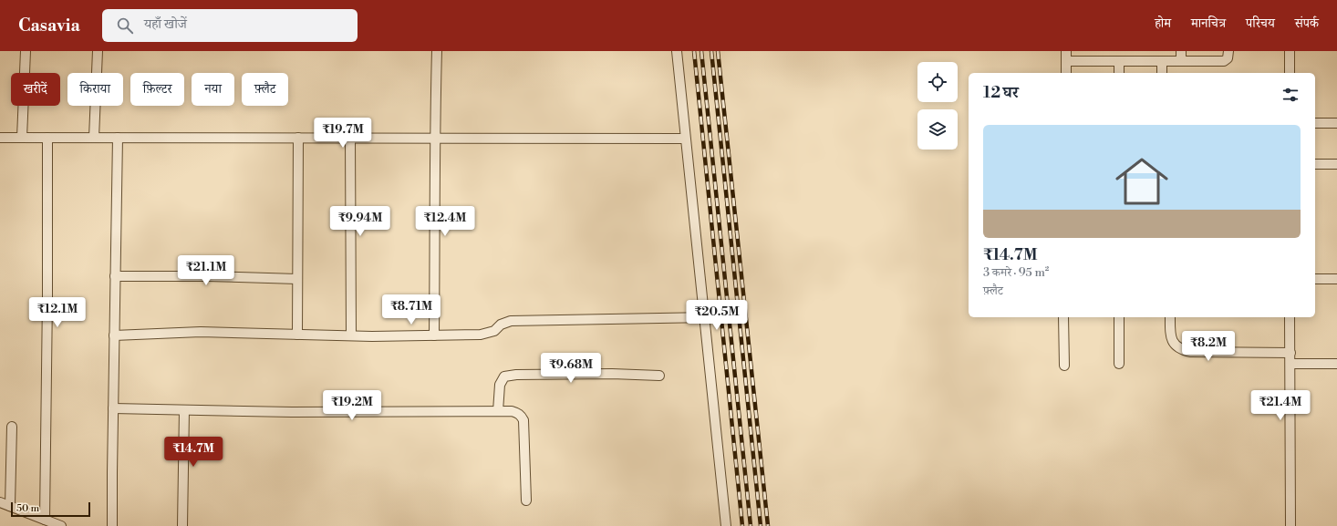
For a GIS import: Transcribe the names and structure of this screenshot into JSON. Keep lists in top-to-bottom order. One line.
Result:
{"scale_bar":"50 m","page":{"header":"Casavia","search":"यहाँ खोजें","nav":["होम","मानचित्र","परिचय","संपर्क"],"chip":["खरीदें","किराया","फ़िल्टर","नया","फ़्लैट"],"heading":"12 घर","list":[{"name":"₹14.7M","note":"3 कमरे · 95 m² · फ़्लैट"}],"price":["₹19.7M","₹9.94M","₹12.4M","₹21.1M","₹8.71M","₹12.1M","₹20.5M","₹8.2M","₹9.68M","₹19.2M","₹21.4M","₹14.7M"],"scale":"50 m"}}
